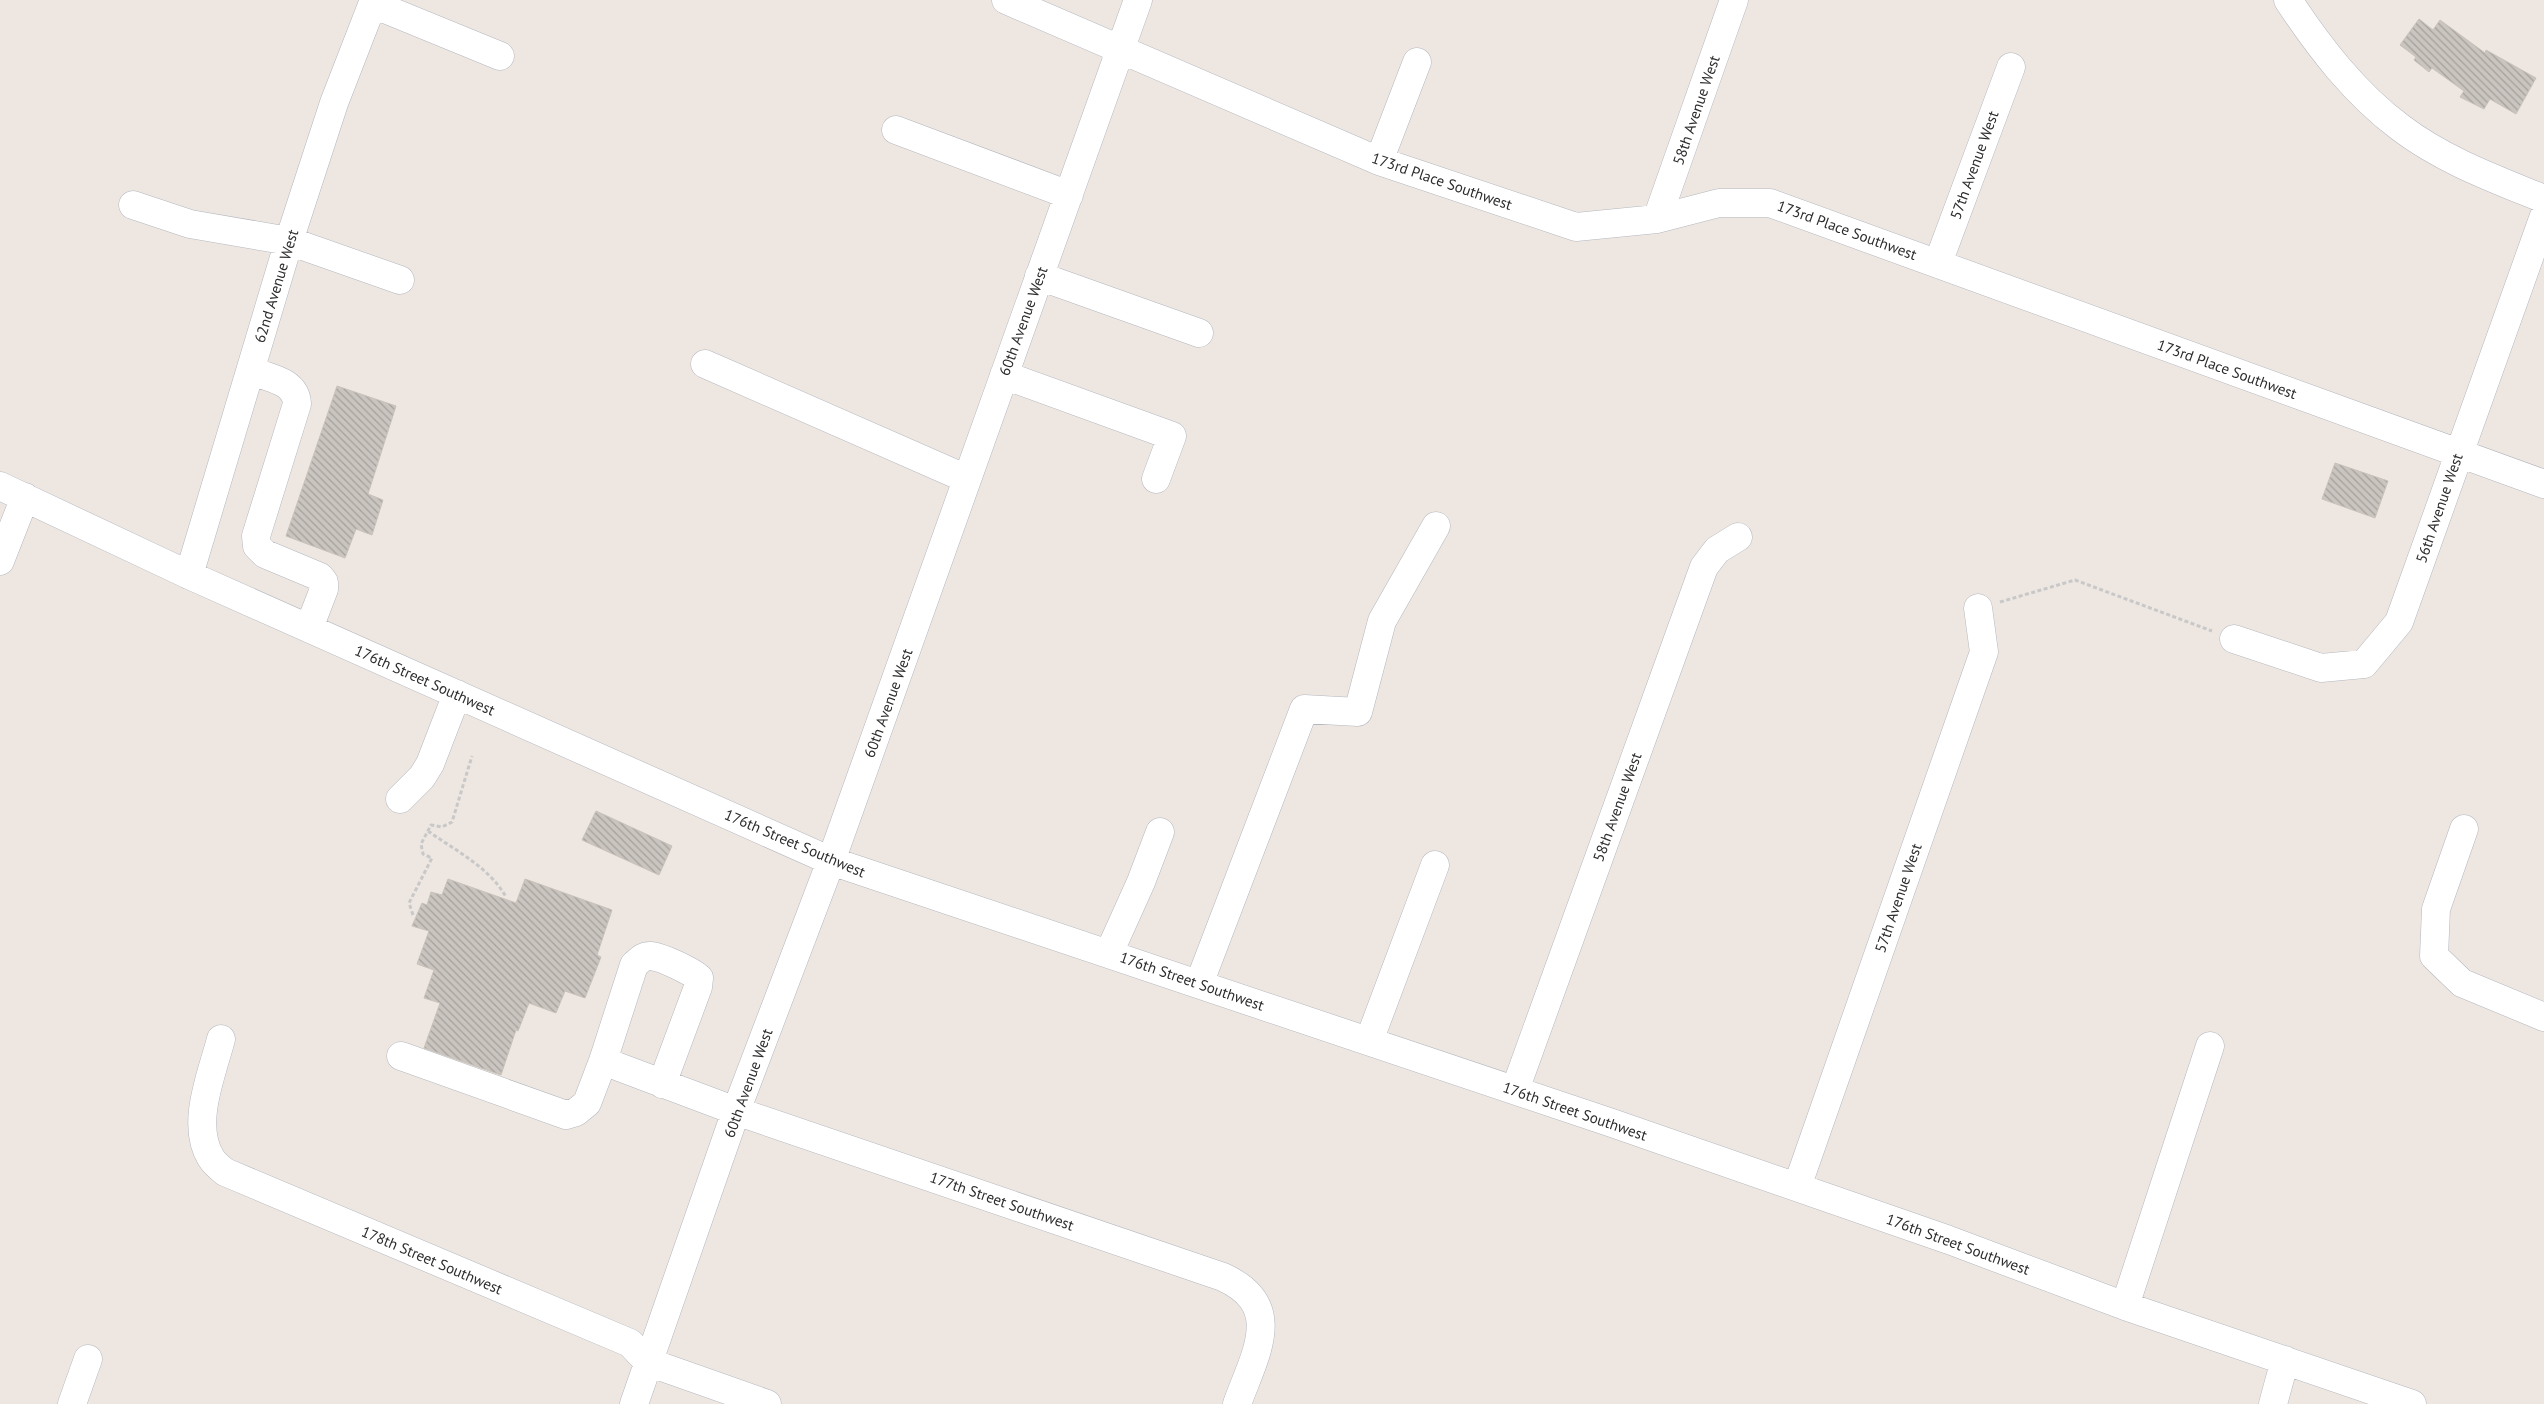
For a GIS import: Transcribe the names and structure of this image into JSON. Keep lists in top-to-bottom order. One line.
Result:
{"streets":{"street":["58th Avenue West","57th Avenue West","173rd Place Southwest","62nd Avenue West","60th Avenue West","56th Avenue West","176th Street Southwest","177th Street Southwest","178th Street Southwest"]},"crossings":[["58th Avenue West","173rd Place Southwest"],["58th Avenue West","176th Street Southwest"],["57th Avenue West","173rd Place Southwest"],["57th Avenue West","176th Street Southwest"],["173rd Place Southwest","60th Avenue West"],["173rd Place Southwest","56th Avenue West"],["62nd Avenue West","176th Street Southwest"],["60th Avenue West","176th Street Southwest"],["60th Avenue West","177th Street Southwest"],["60th Avenue West","178th Street Southwest"]]}
